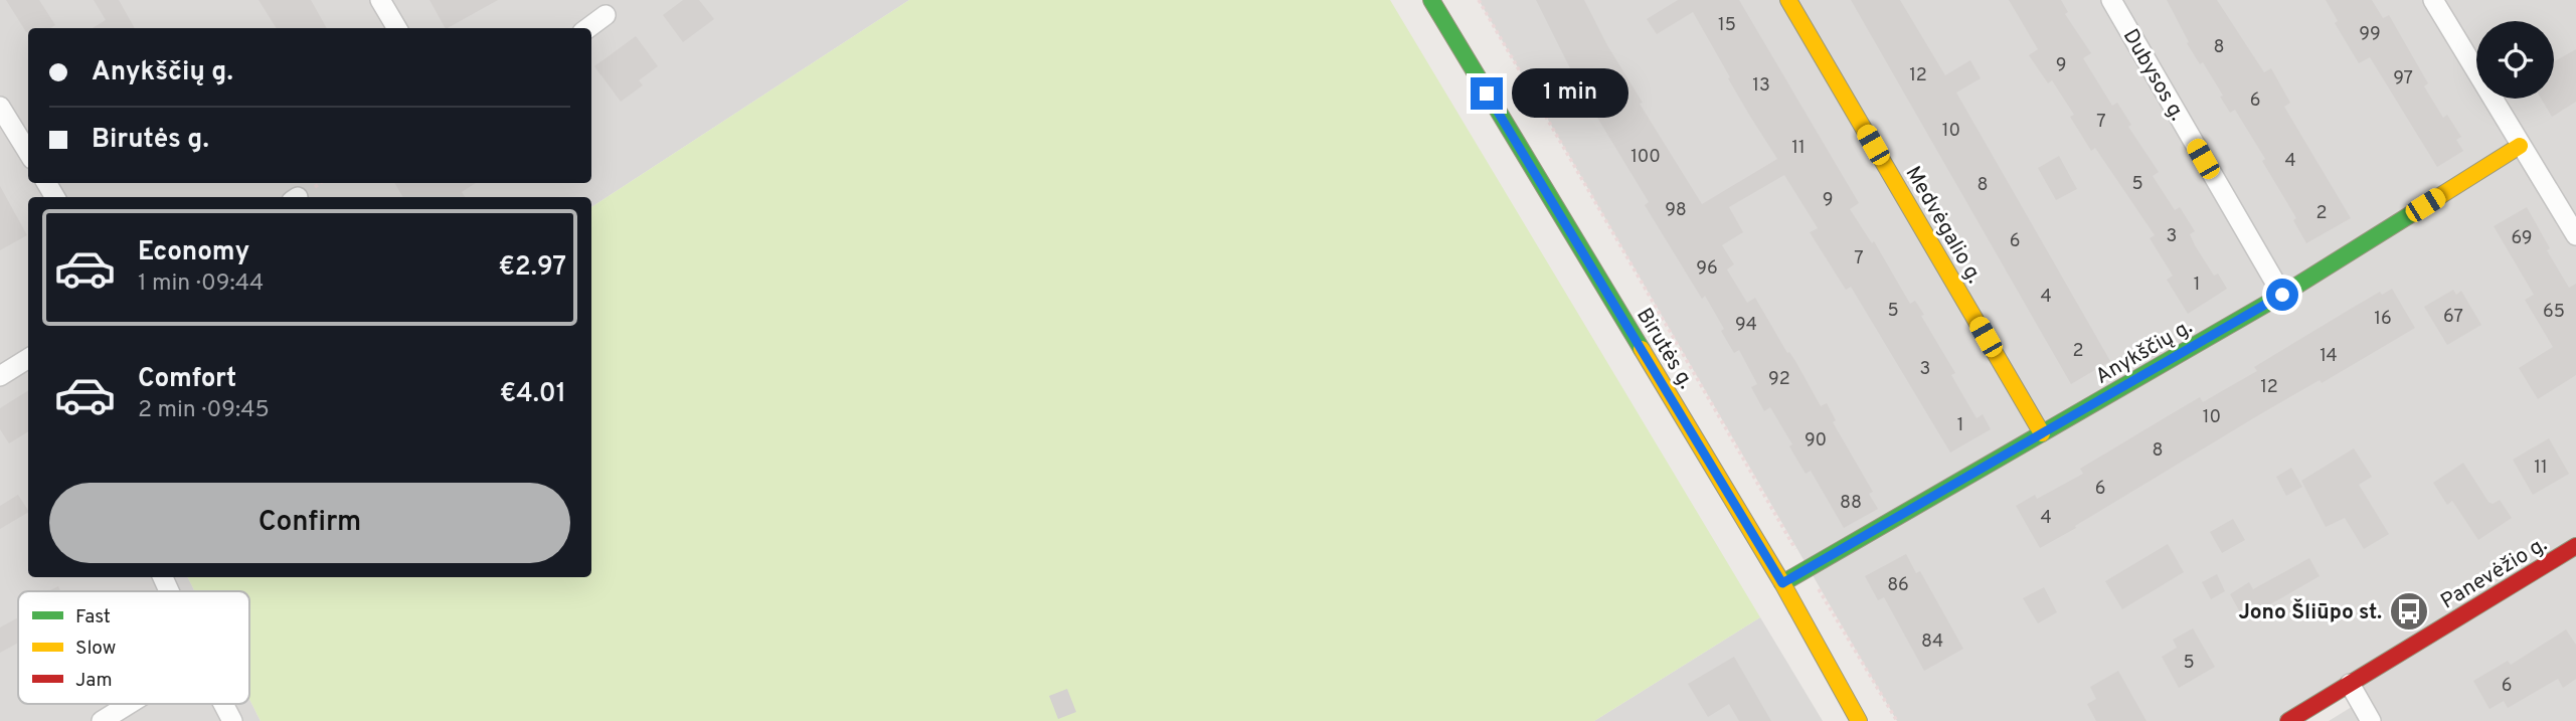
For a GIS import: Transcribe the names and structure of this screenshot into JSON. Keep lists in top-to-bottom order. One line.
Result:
{"streets":{"street":["Dubysos g.","Medvėgalio g.","Birutės g.","Anykščių g.","Panevėžio g."]},"crossings":[["Dubysos g.","Anykščių g."],["Medvėgalio g.","Anykščių g."],["Birutės g.","Anykščių g."]],"places":{"bus stop":["Jono Šliūpo st."]},"house_numbers":["15","99","8","9","12","97","13","6","7","10","11","100","4","5","8","9","98","2","3","69","6","7","96","1","4","5","65","67","16","94","2","14","3","92","12","10","1","90","8","11","6","88","4","86","84","5","6"],"legend":["Fast","Slow","Jam"],"page":{"banner":["Anykščių g.","Birutės g."],"bubble":"1 min","list":[{"name":"Economy","note":"1 min · 09:44","value":"€2.97"},{"name":"Comfort","note":"2 min · 09:45","value":"€4.01"}],"buttons":"Confirm"}}
